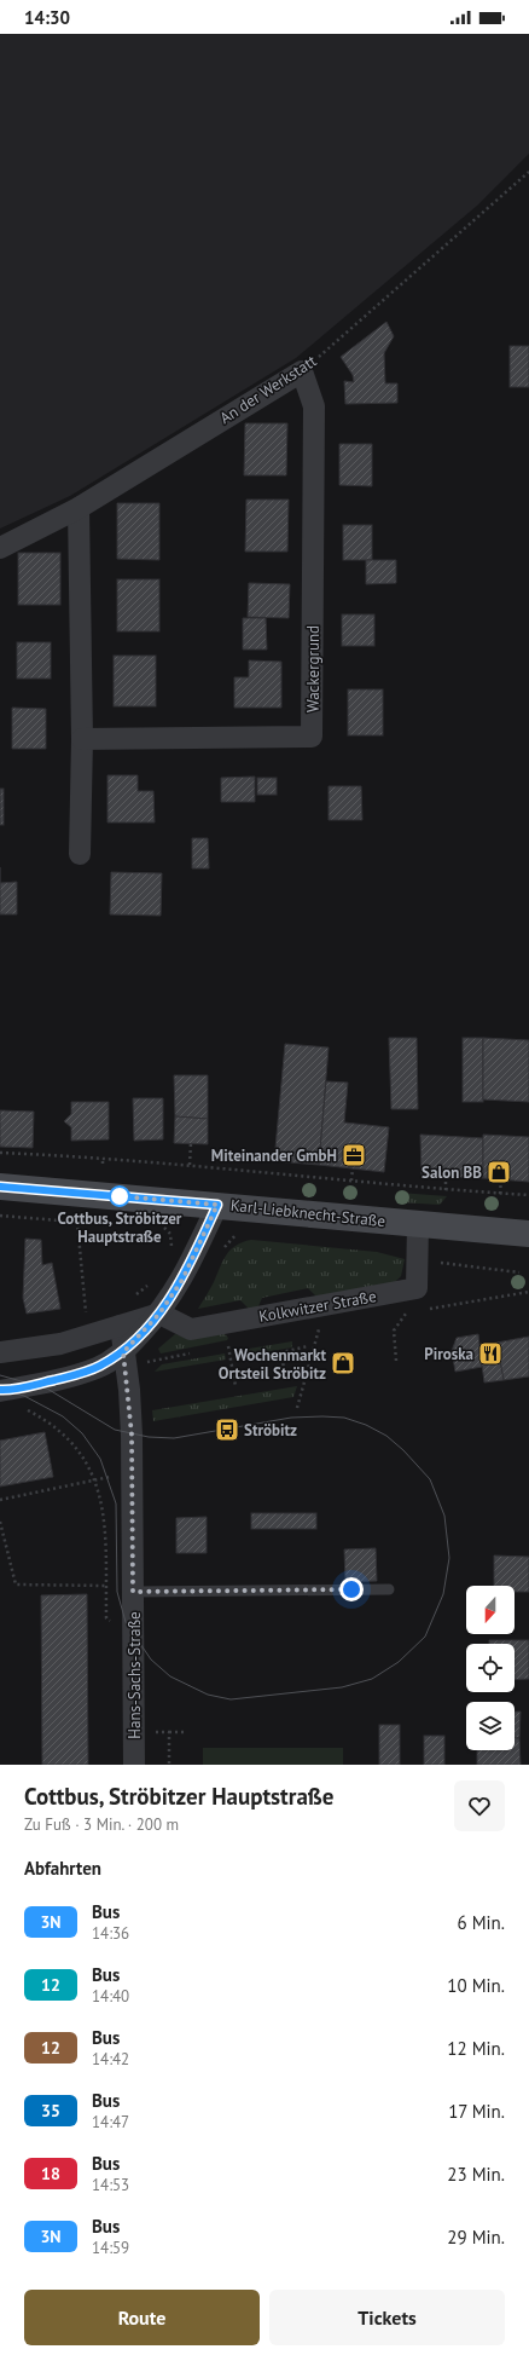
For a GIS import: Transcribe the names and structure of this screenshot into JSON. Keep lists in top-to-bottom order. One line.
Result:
{"streets":{"main road":["Karl-Liebknecht-Straße"],"street":["An der Werkstatt","Wackergrund","Kolkwitzer Straße","Hans-Sachs-Straße"]},"crossings":[["An der Werkstatt","Wackergrund"],["Karl-Liebknecht-Straße","Kolkwitzer Straße"]],"places":{"office":["Miteinander GmbH"],"shop":["Salon BB","Wochenmarkt Ortsteil Ströbitz"],"other":["Cottbus, Ströbitzer Hauptstraße"],"restaurant":["Piroska"],"bus stop":["Ströbitz"]},"lines":["bus line 3N"],"north":"bottom","page":{"status":"14:30","heading":[["Cottbus, Ströbitzer Hauptstraße","Zu Fuß · 3 Min. · 200 m"],"Abfahrten"],"list":[{"mark":"3N","name":"Bus","note":"14:36","value":"6 Min."},{"mark":"12","name":"Bus","note":"14:40","value":"10 Min."},{"mark":"12","name":"Bus","note":"14:42","value":"12 Min."},{"mark":"35","name":"Bus","note":"14:47","value":"17 Min."},{"mark":"18","name":"Bus","note":"14:53","value":"23 Min."},{"mark":"3N","name":"Bus","note":"14:59","value":"29 Min."}],"buttons":["Route","Tickets"]}}
